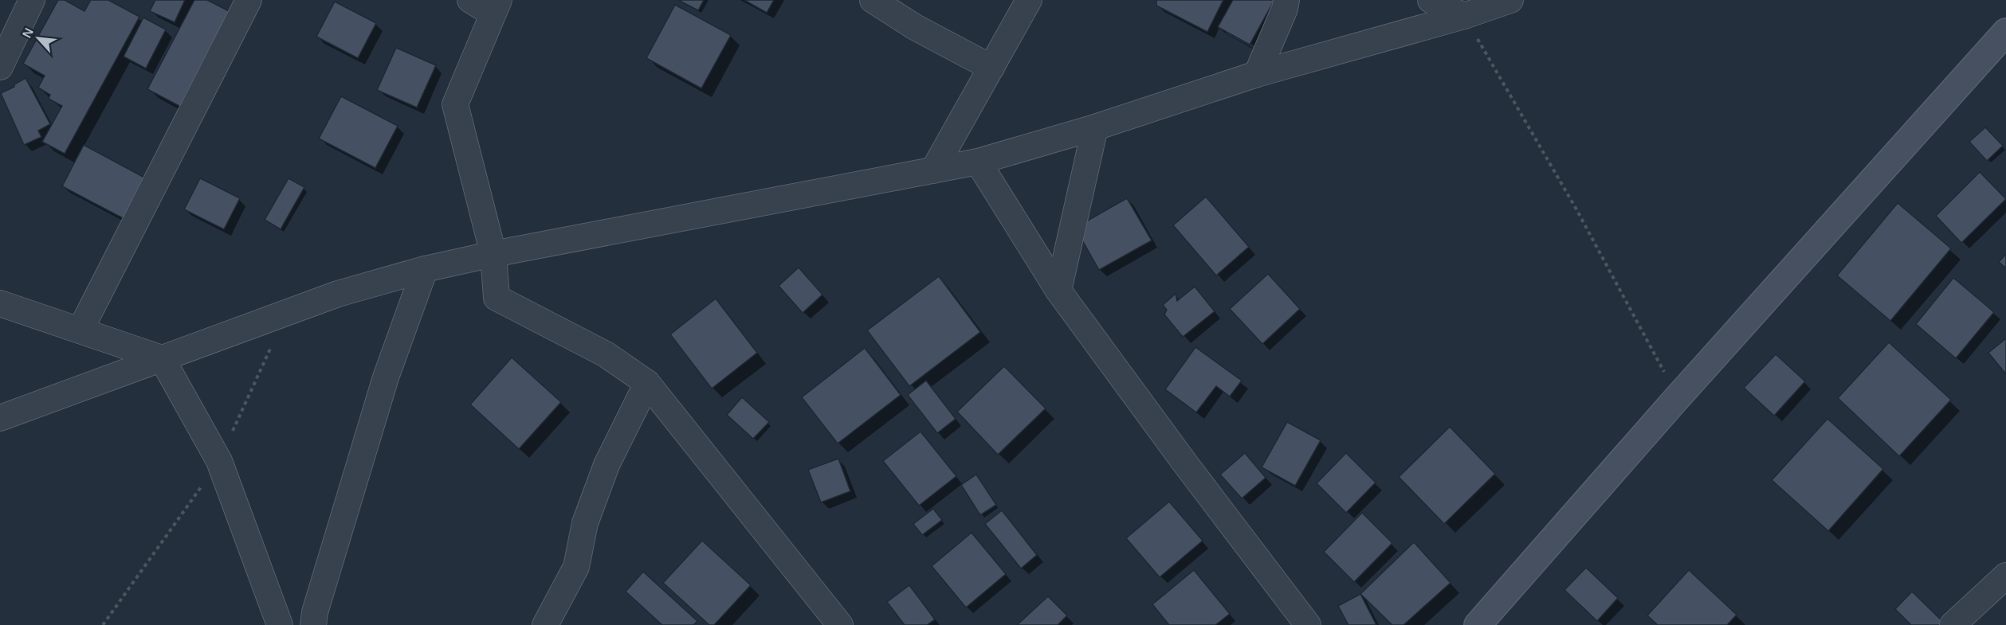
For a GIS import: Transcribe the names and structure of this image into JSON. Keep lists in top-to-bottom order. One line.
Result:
{"north":"top left"}
